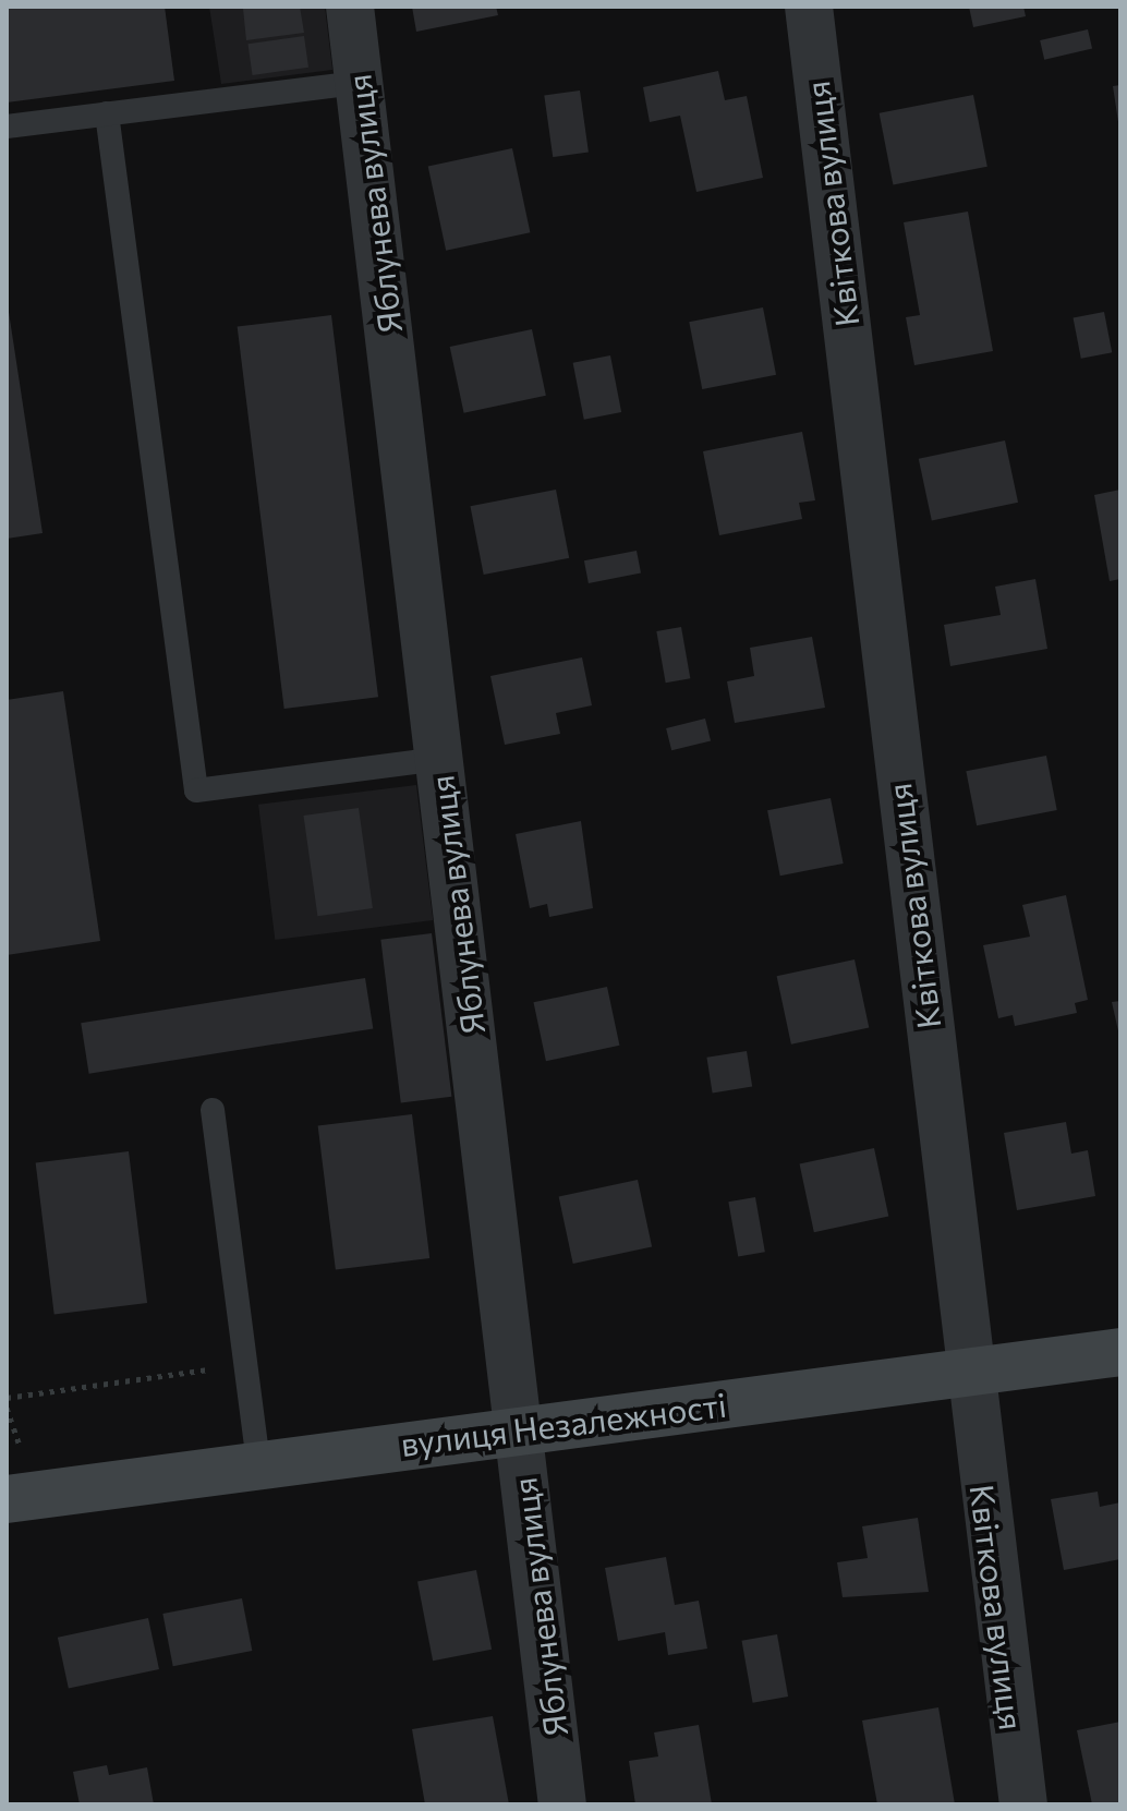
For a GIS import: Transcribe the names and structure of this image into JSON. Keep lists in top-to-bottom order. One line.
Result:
{"streets":{"main road":["вулиця Незалежності"],"street":["Яблунева вулиця","Квіткова вулиця"]},"crossings":[["Яблунева вулиця","вулиця Незалежності"],["Квіткова вулиця","вулиця Незалежності"]]}
